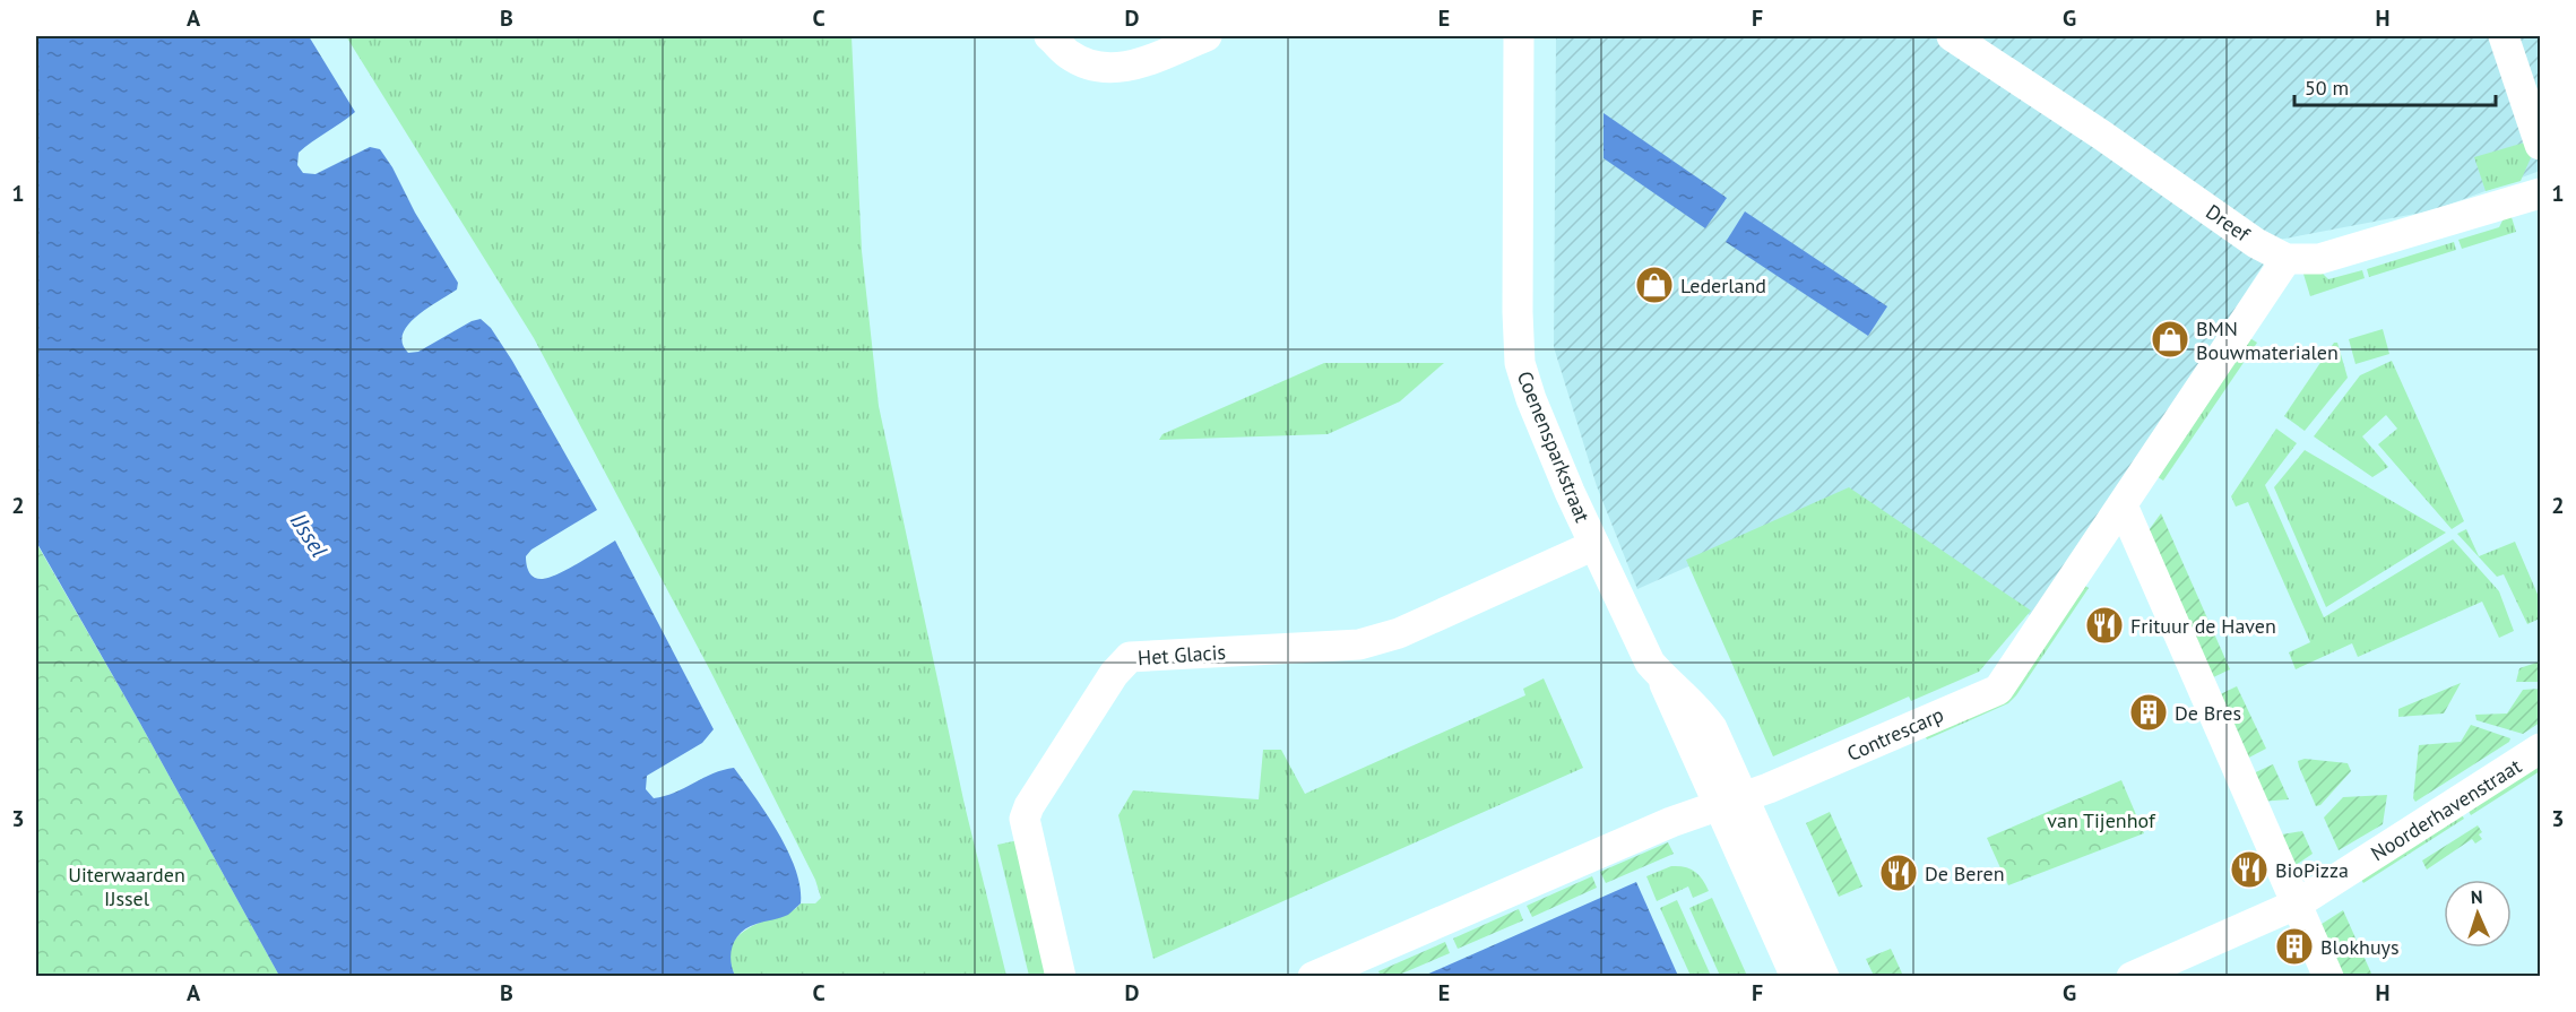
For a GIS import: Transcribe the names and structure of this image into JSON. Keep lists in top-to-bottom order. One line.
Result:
{"streets":{"street":["Dreef","Coenensparkstraat","Het Glacis","Contrescarp","Noorderhavenstraat"]},"crossings":[["Dreef","Contrescarp"],["Coenensparkstraat","Het Glacis"],["Coenensparkstraat","Contrescarp"]],"water":["IJssel"],"parks":["van Tijenhof","Uiterwaarden IJssel"],"places":{"shop":["Lederland","BMN Bouwmaterialen"],"restaurant":["Frituur de Haven","BioPizza","De Beren"],"building":["De Bres","Blokhuys"]},"scale_bar":"50 m","north":"top","grid":{"columns":["A","B","C","D","E","F","G","H"],"rows":["1","2","3"]}}
